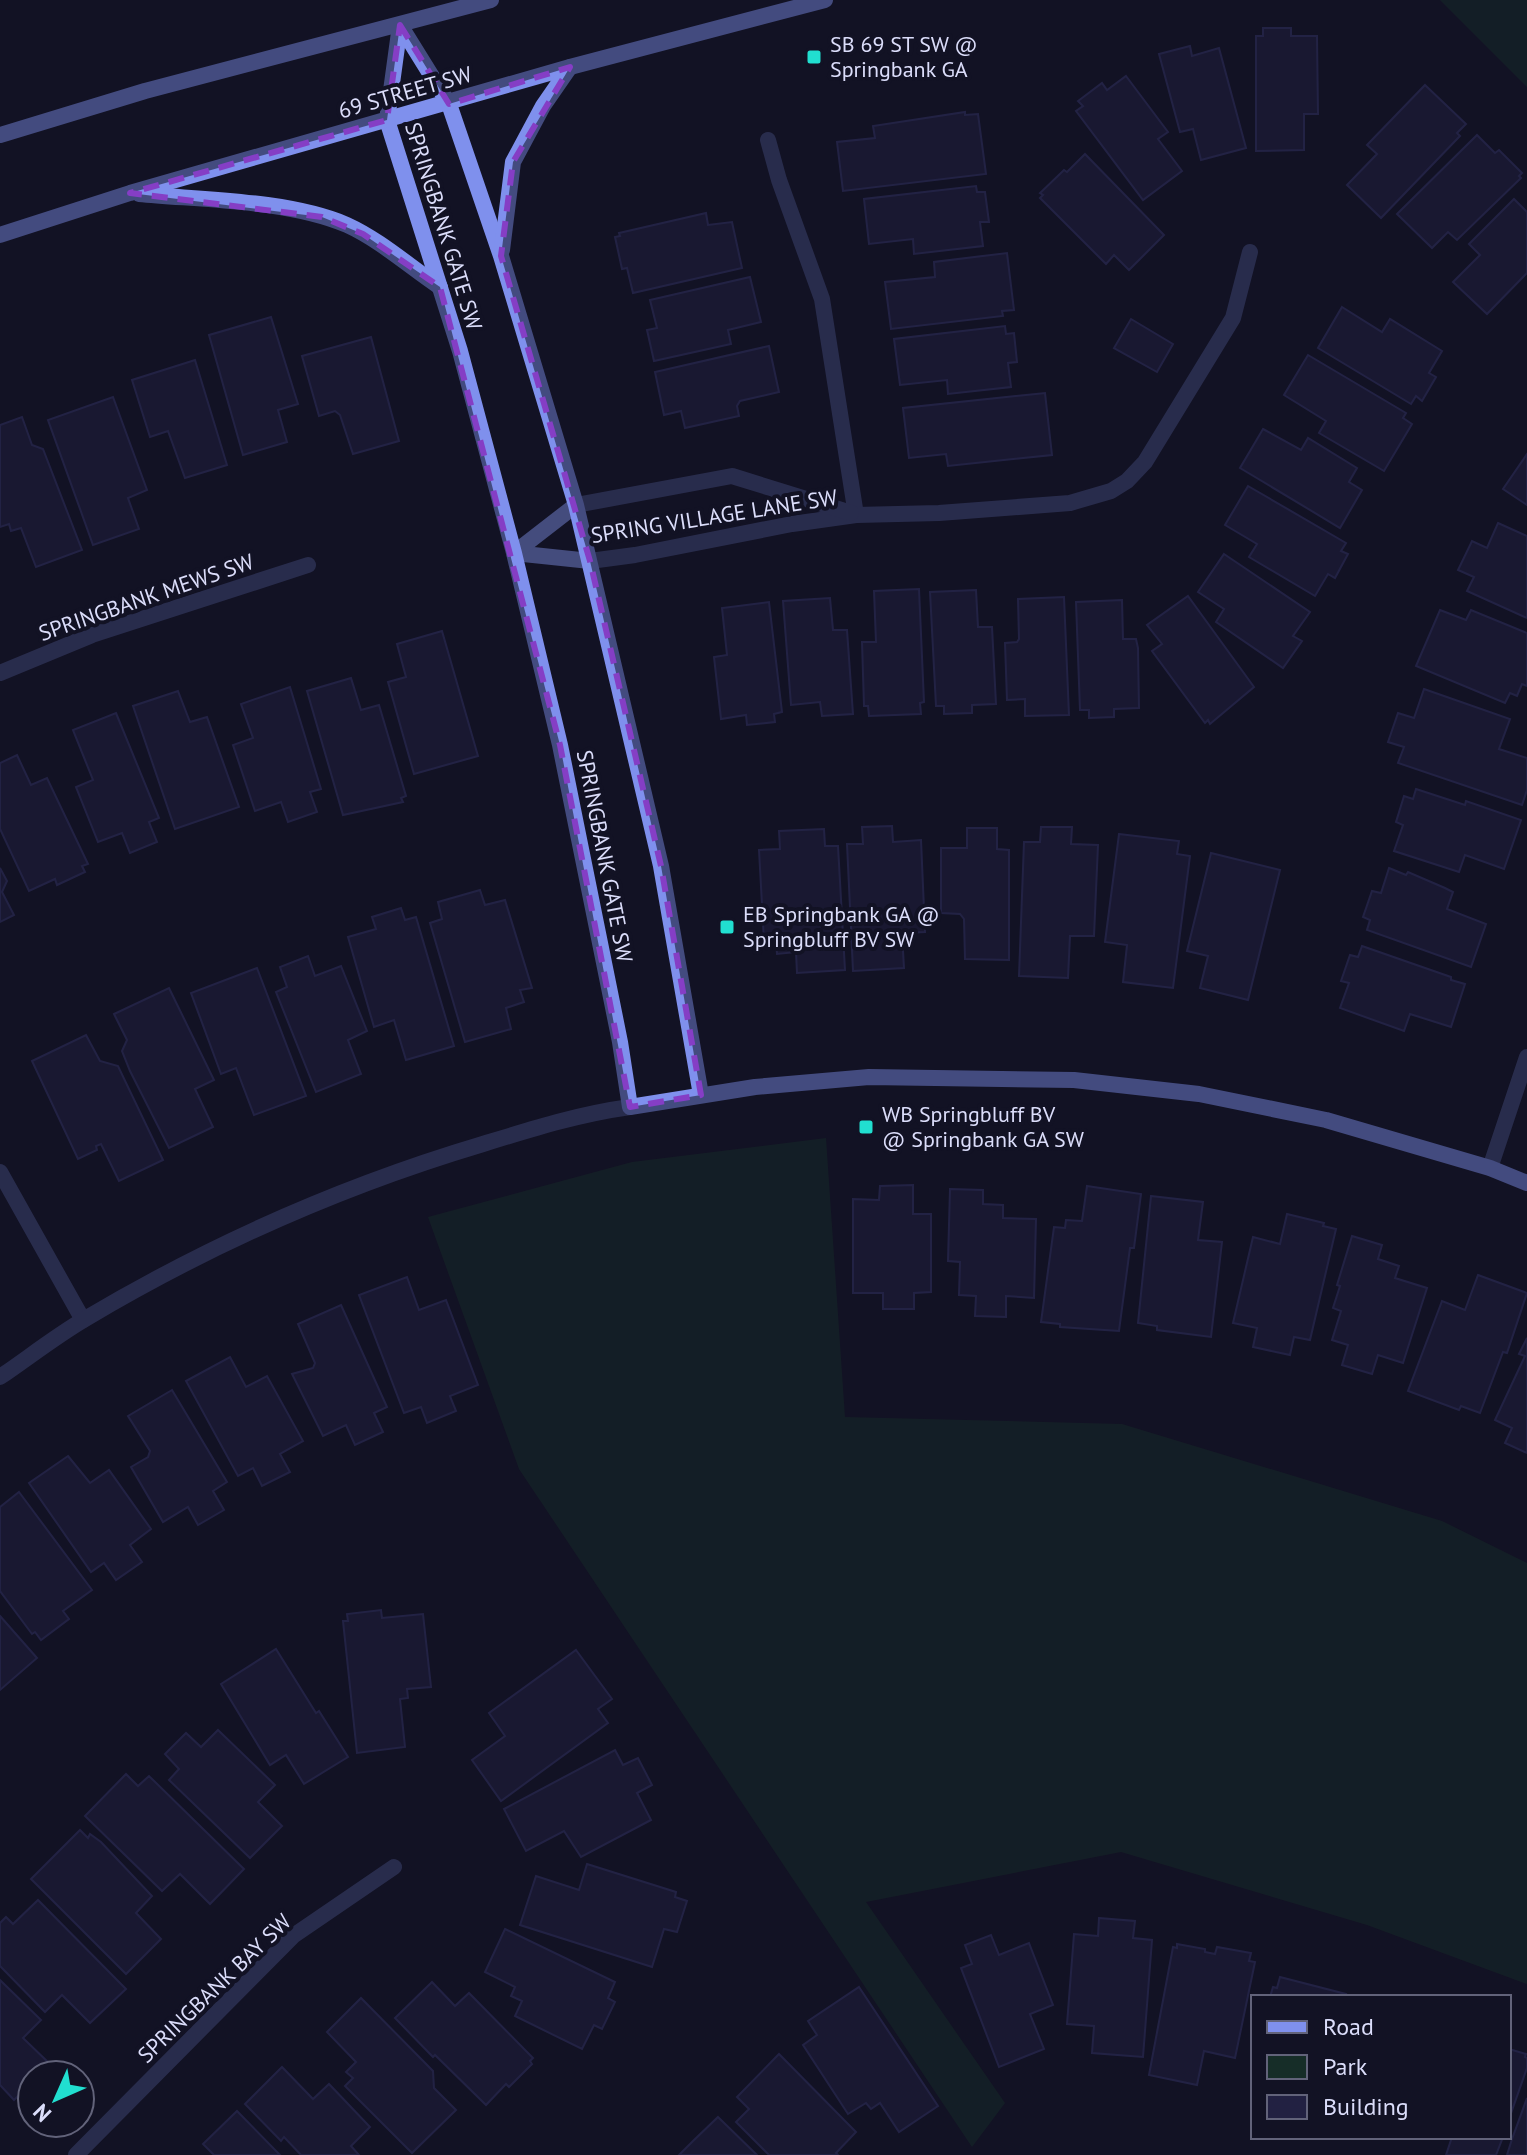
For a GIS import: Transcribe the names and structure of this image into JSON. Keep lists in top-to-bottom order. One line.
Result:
{"streets":{"street":["69 STREET SW","SPRINGBANK GATE SW","SPRING VILLAGE LANE SW","SPRINGBANK MEWS SW","SPRINGBANK BAY SW"]},"crossings":[["69 STREET SW","SPRINGBANK GATE SW"],["SPRINGBANK GATE SW","SPRING VILLAGE LANE SW"]],"places":{"transit":["SB 69 ST SW @ Springbank GA","EB Springbank GA @ Springbluff BV SW","WB Springbluff BV @ Springbank GA SW"]},"legend":["Road","Park","Building"],"north":"bottom left"}
